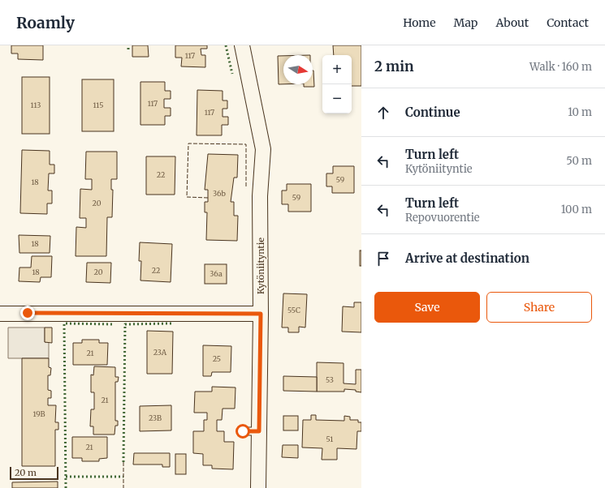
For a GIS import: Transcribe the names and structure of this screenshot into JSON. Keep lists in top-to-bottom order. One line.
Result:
{"streets":{"street":["Kytöniityntie"]},"house_numbers":["117","117","113","115","117","22","59","18","36b","59","20","18","22","18","20","36a","55C","23A","21","25","53","21","19B","23B","51","21"],"scale_bar":"20 m","north":"right","page":{"header":"Roamly","nav":["Home","Map","About","Contact"],"heading":["2 min","Walk · 160 m"],"map_buttons":["+","−"],"list":[["Continue","10 m"],["Turn left","Kytöniityntie","50 m"],["Turn left","Repovuorentie","100 m"],"Arrive at destination"],"buttons":["Save","Share"],"scale":"20 m"}}
